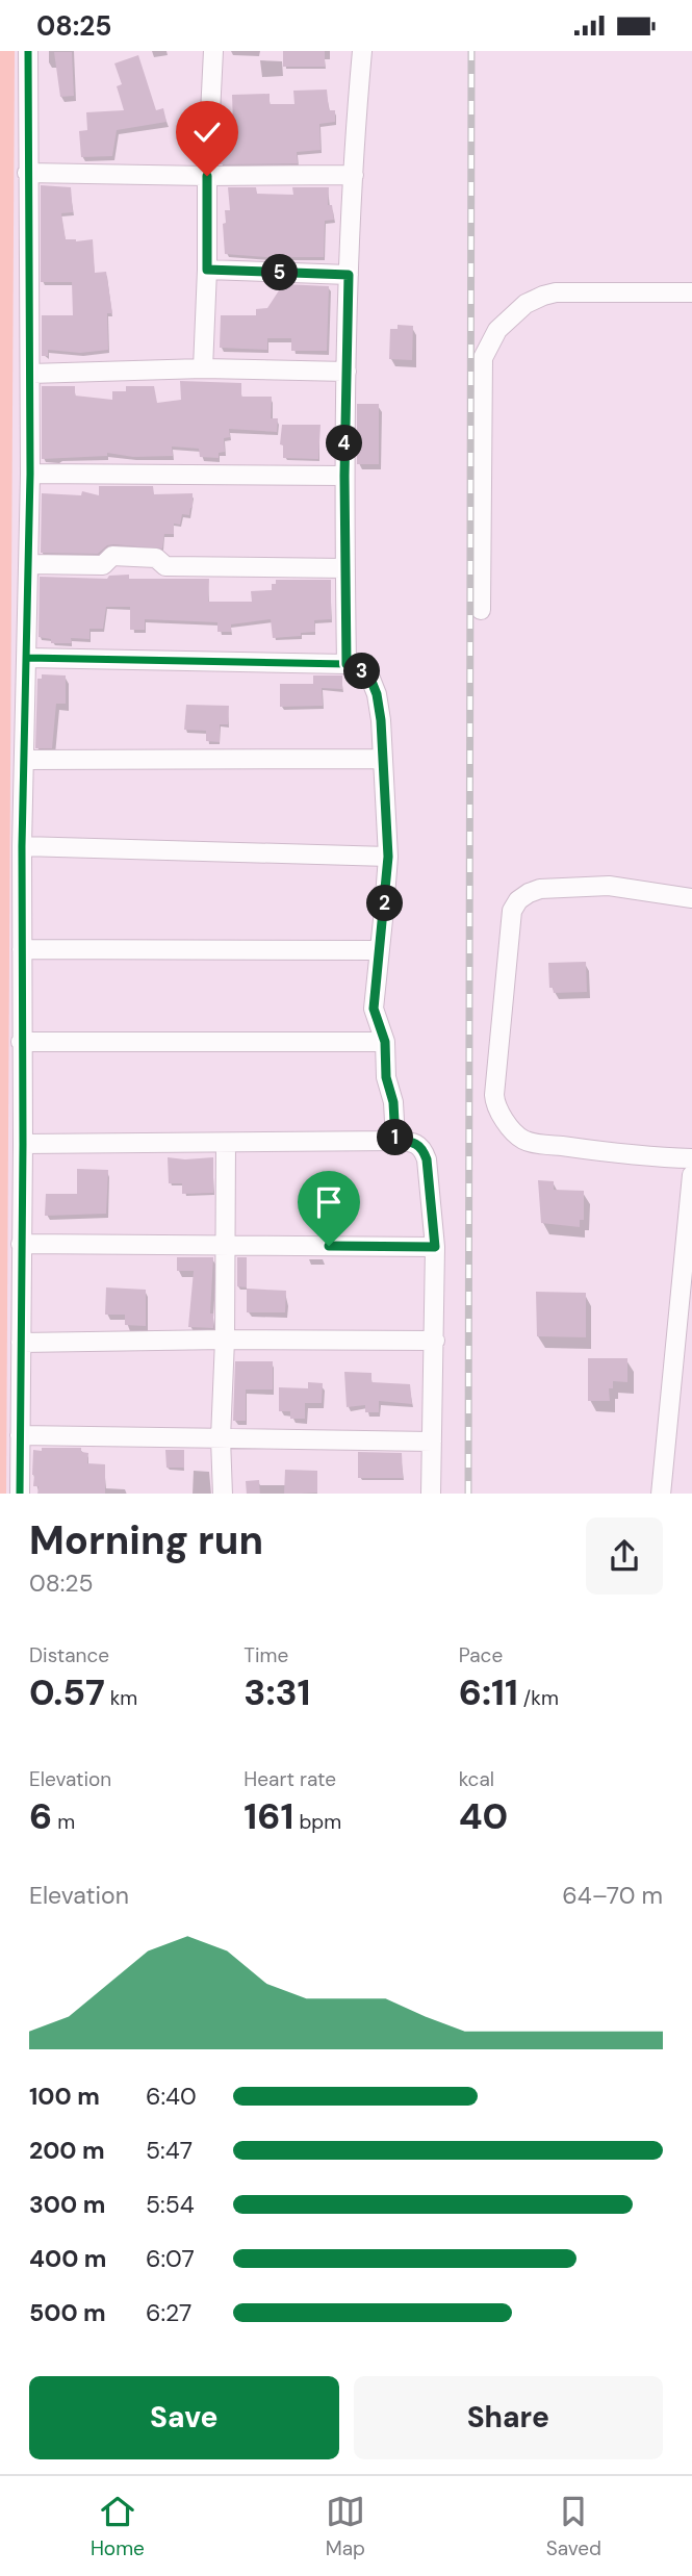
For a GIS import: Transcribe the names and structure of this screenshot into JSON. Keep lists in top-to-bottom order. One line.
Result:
{"page":{"status":"08:25","pins":["5","4","3","2","1"],"heading":["Morning run","08:25"],"stats":[["Distance","0.57 km"],["Time","3:31"],["Pace","6:11 /km"],["Elevation","6 m"],["Heart rate","161 bpm"],["kcal","40"]],"chart":["Elevation","64–70 m"],"list":[{"name":"100 m","note":"6:40"},{"name":"200 m","note":"5:47"},{"name":"300 m","note":"5:54"},{"name":"400 m","note":"6:07"},{"name":"500 m","note":"6:27"}],"buttons":["Save","Share"],"tabs":["Home","Map","Saved"]}}
